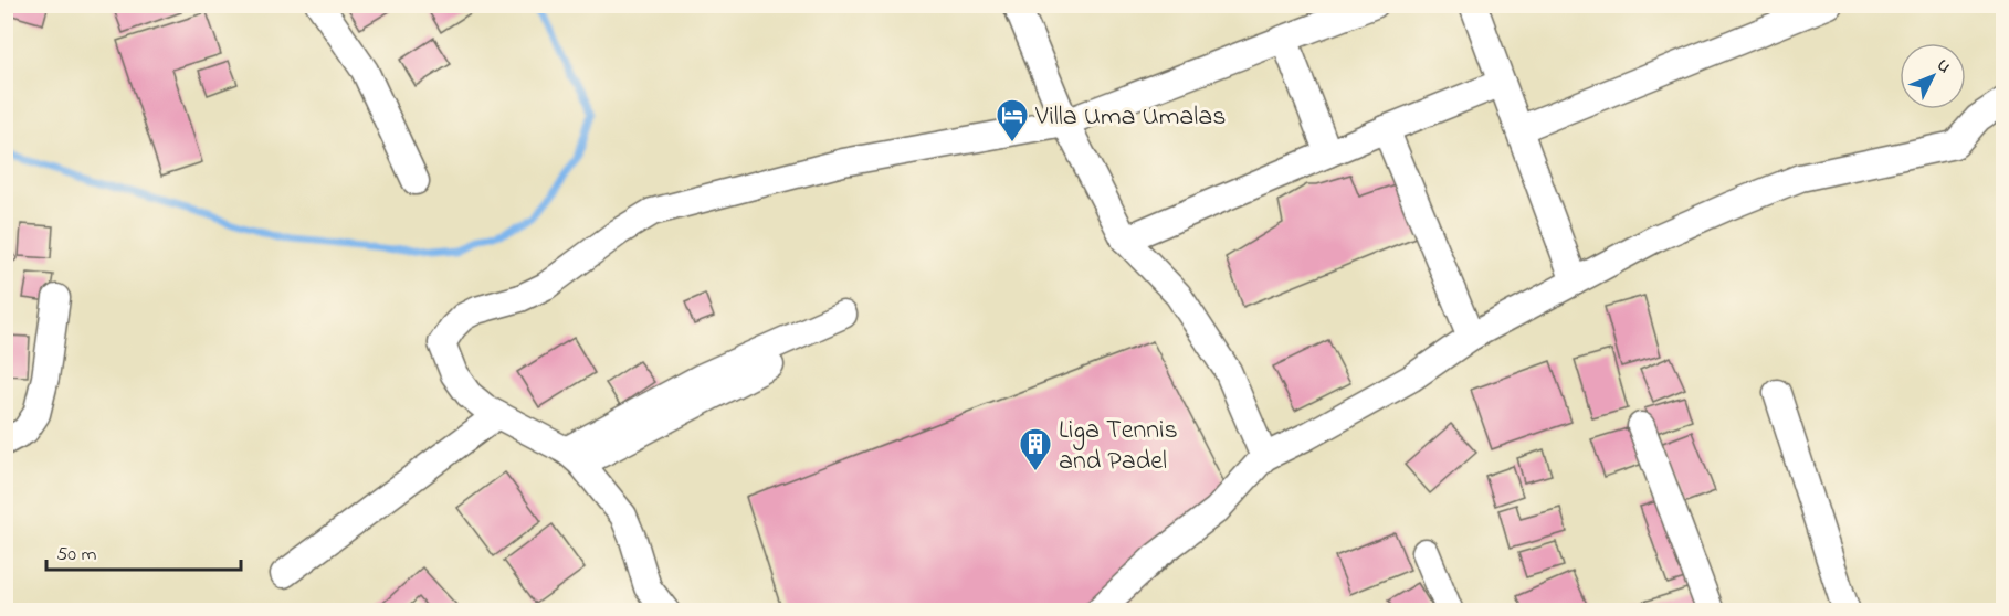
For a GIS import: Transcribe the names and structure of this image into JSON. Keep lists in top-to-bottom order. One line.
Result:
{"places":{"hotel":["Villa Uma Umalas"],"building":["Liga Tennis and Padel"]},"scale_bar":"50 m","north":"top right"}
